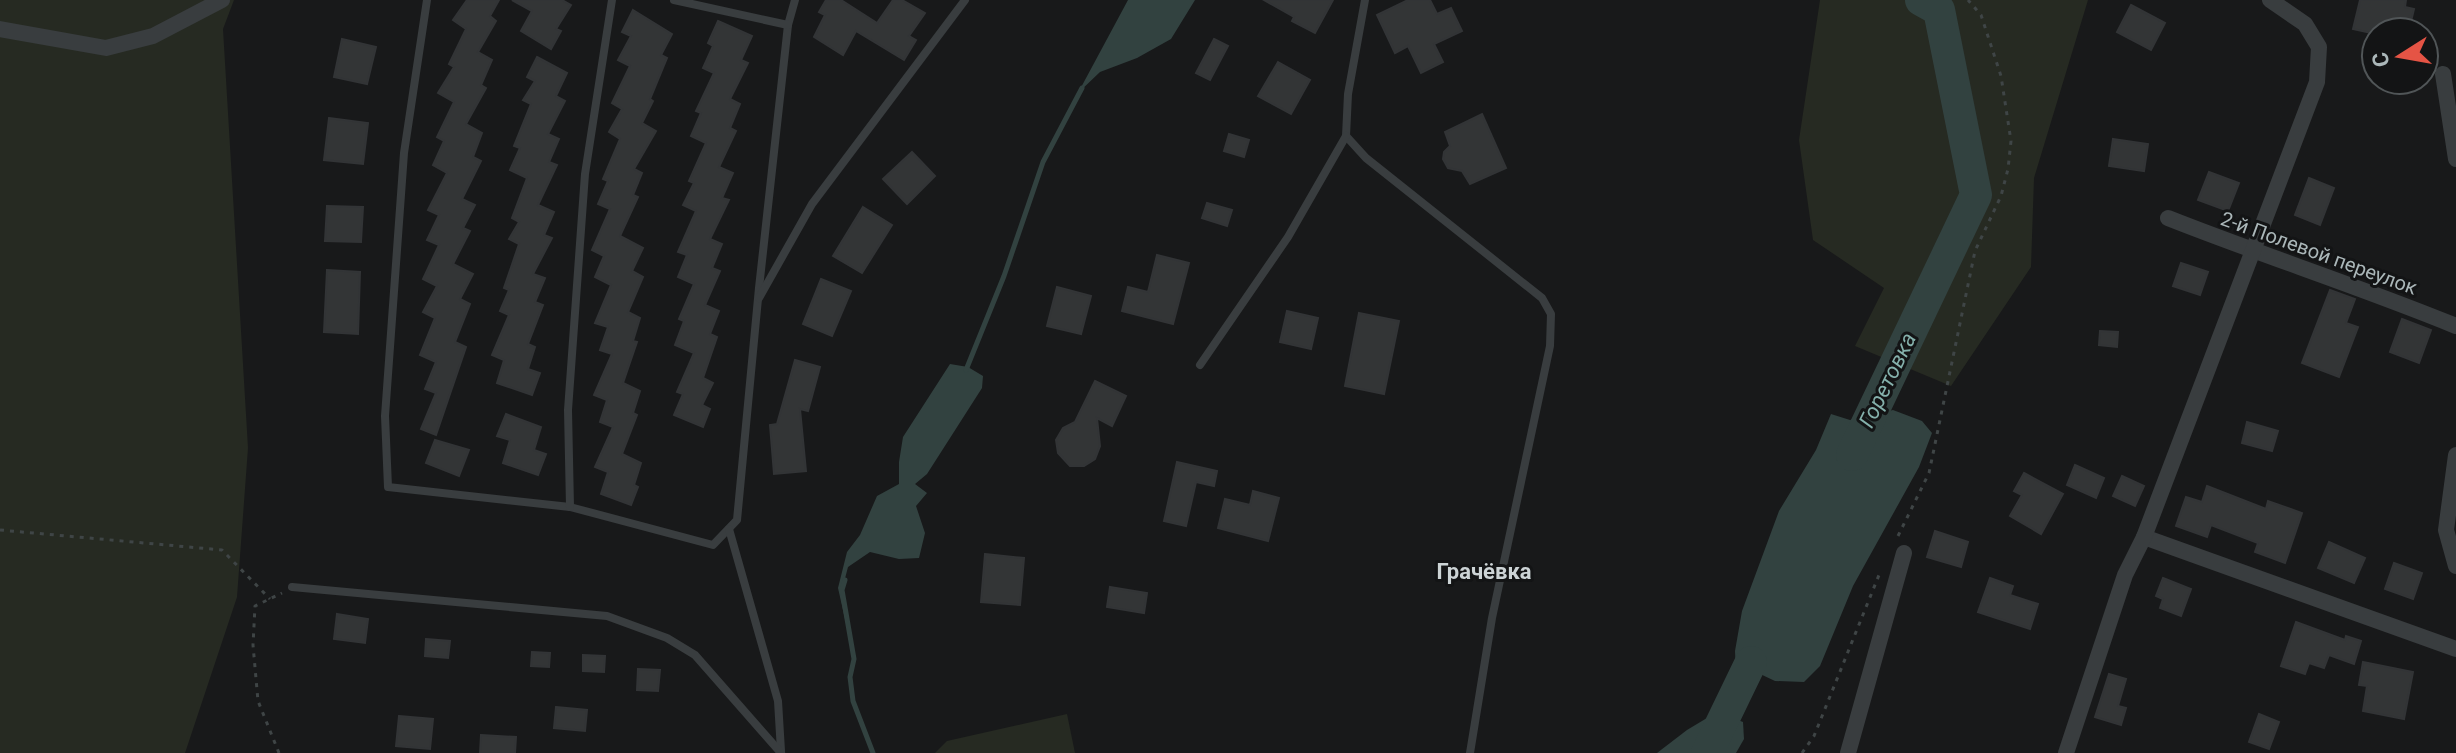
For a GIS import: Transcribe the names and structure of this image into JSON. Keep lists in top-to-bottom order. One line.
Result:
{"streets":{"street":["2-й Полевой переулок"]},"districts":["Грачёвка"],"water":["Горетовка"],"north":"left"}
